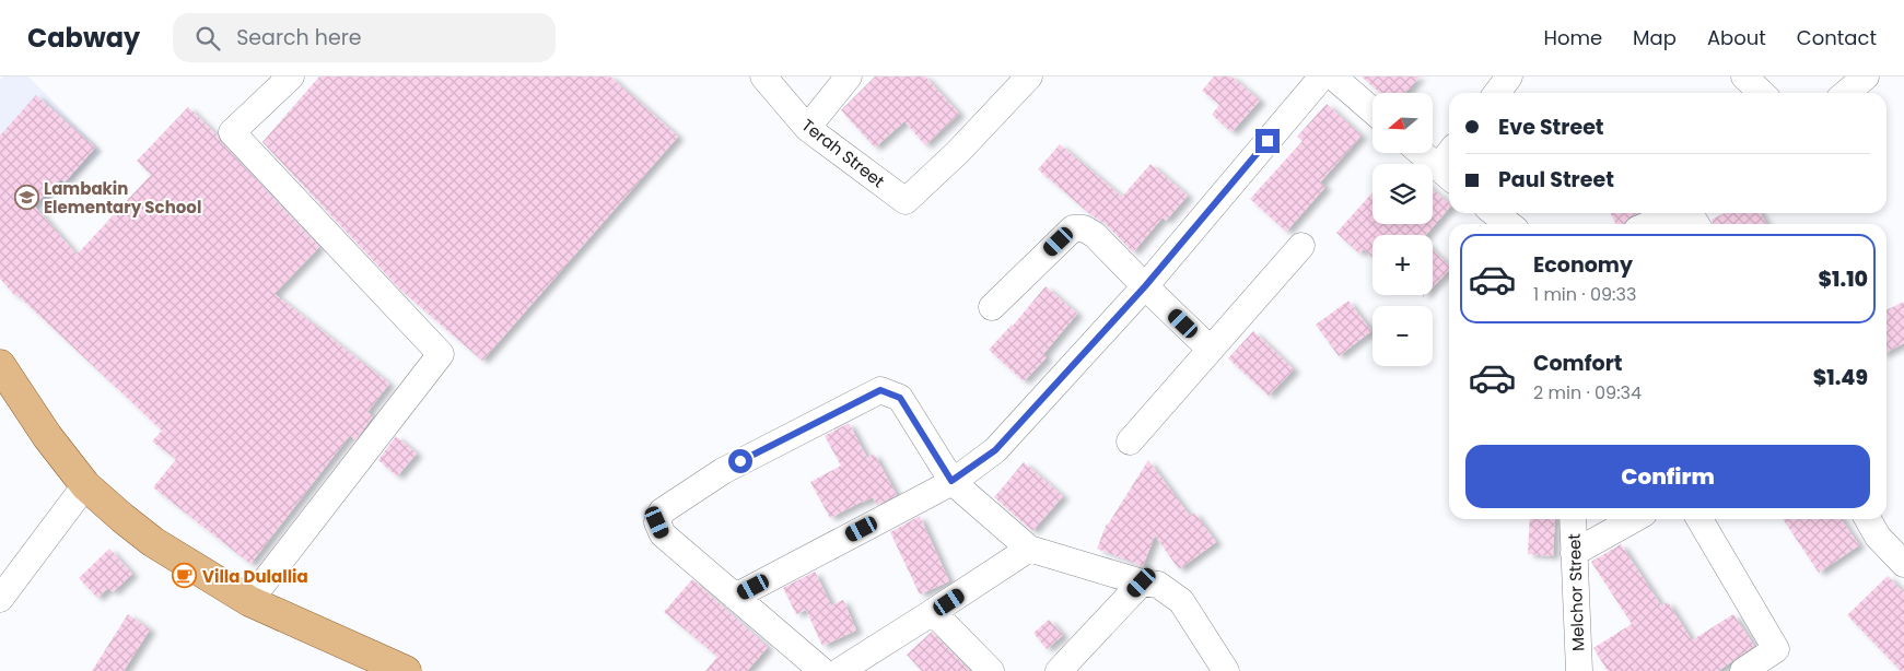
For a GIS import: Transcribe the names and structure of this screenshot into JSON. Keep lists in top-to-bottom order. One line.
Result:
{"streets":{"street":["Terah Street","Melchor Street"]},"places":{"school or university":["Lambakin Elementary School"],"cafe":["Villa Dulallia"]},"north":"left","page":{"header":"Cabway","search":"Search here","nav":["Home","Map","About","Contact"],"map_buttons":["+","−"],"banner":["Eve Street","Paul Street"],"list":[{"name":"Economy","note":"1 min · 09:33","value":"$1.10"},{"name":"Comfort","note":"2 min · 09:34","value":"$1.49"}],"buttons":"Confirm"}}
